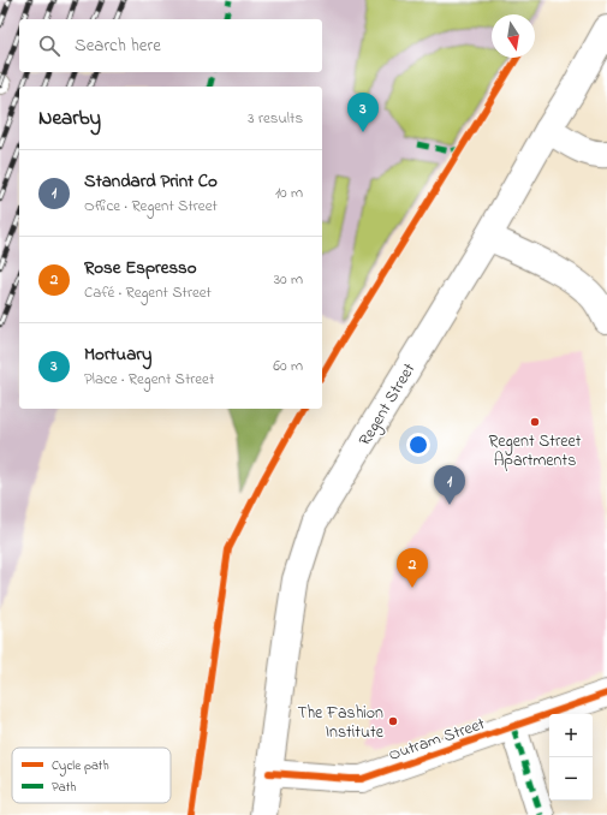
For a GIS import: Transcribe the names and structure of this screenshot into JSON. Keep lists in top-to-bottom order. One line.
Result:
{"streets":{"main road":["Regent Street","Outram Street"]},"crossings":[["Regent Street","Outram Street"]],"places":["Regent Street Apartments","The Fashion Institute"],"legend":["Cycle path","Path"],"north":"bottom","page":{"search":"Search here","heading":["Nearby","3 results"],"pins":["3","1","2"],"list":[{"mark":"1","name":"Standard Print Co","note":"Office · Regent Street","value":"10 m"},{"mark":"2","name":"Rose Espresso","note":"Café · Regent Street","value":"30 m"},{"mark":"3","name":"Mortuary","note":"Place · Regent Street","value":"60 m"}],"map_buttons":["+","−"]}}
